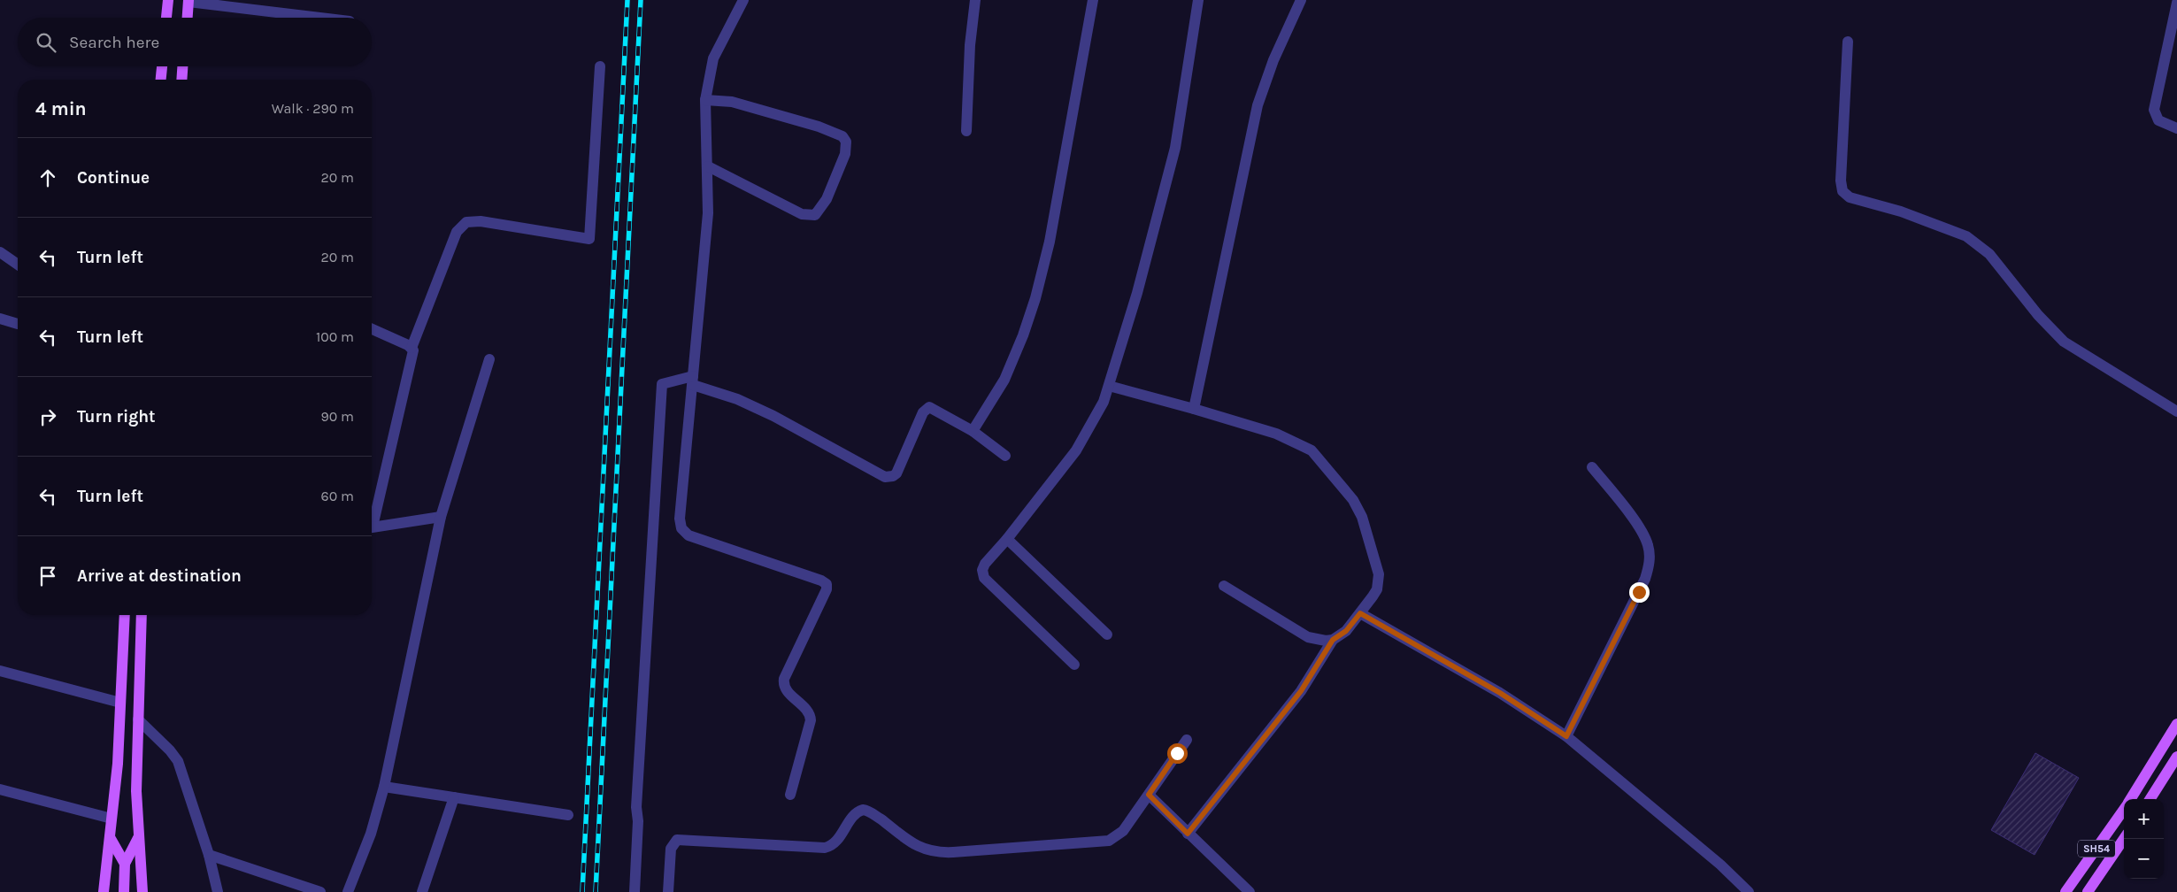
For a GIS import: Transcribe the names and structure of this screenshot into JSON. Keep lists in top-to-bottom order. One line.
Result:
{"streets":{"main road":["SH54"]},"page":{"search":"Search here","heading":["4 min","Walk · 290 m"],"list":[["Continue","20 m"],["Turn left","20 m"],["Turn left","100 m"],["Turn right","90 m"],["Turn left","60 m"],"Arrive at destination"],"map_buttons":["+","−"]}}
